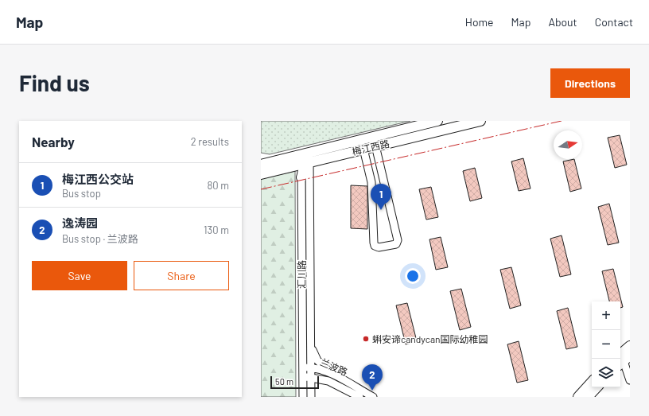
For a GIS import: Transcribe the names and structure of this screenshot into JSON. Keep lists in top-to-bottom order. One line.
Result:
{"streets":{"main road":["梅江西路"],"street":["汇川路","兰波路"]},"crossings":[["汇川路","兰波路"]],"places":["蝌安谛candycan国际幼稚园"],"scale_bar":"50 m","north":"right","page":{"header":"Map","nav":["Home","Map","About","Contact"],"buttons":["Directions",["Save","Share"]],"title":"Find us","heading":["Nearby","2 results"],"list":[{"mark":"1","name":"梅江西公交站","note":"Bus stop","value":"80 m"},{"mark":"2","name":"逸涛园","note":"Bus stop · 兰波路","value":"130 m"}],"pins":["1","2"],"map_buttons":["+","−"],"scale":"50 m"}}
